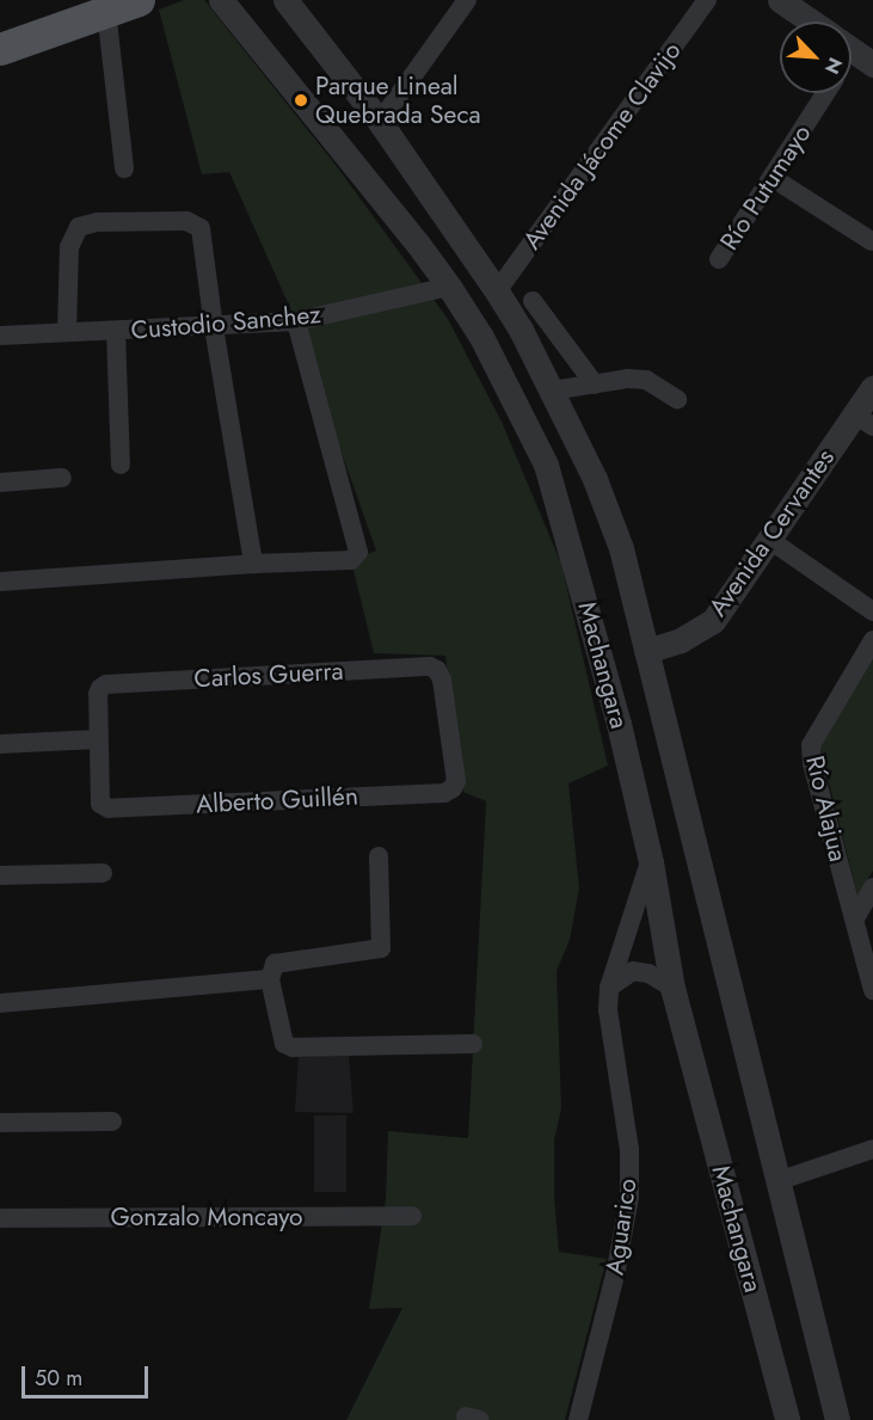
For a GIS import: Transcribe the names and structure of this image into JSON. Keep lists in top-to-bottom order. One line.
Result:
{"streets":{"street":["Avenida Jácome Clavijo","Río Putumayo","Custodio Sanchez","Avenida Cervantes","Machangara","Carlos Guerra","Alberto Guillén","Río Alajua","Gonzalo Moncayo","Aguarico"]},"crossings":[["Avenida Jácome Clavijo","Machangara"],["Custodio Sanchez","Machangara"],["Avenida Cervantes","Machangara"],["Machangara","Aguarico"],["Carlos Guerra","Alberto Guillén"]],"places":["Parque Lineal Quebrada Seca"],"scale_bar":"50 m","north":"bottom right"}
